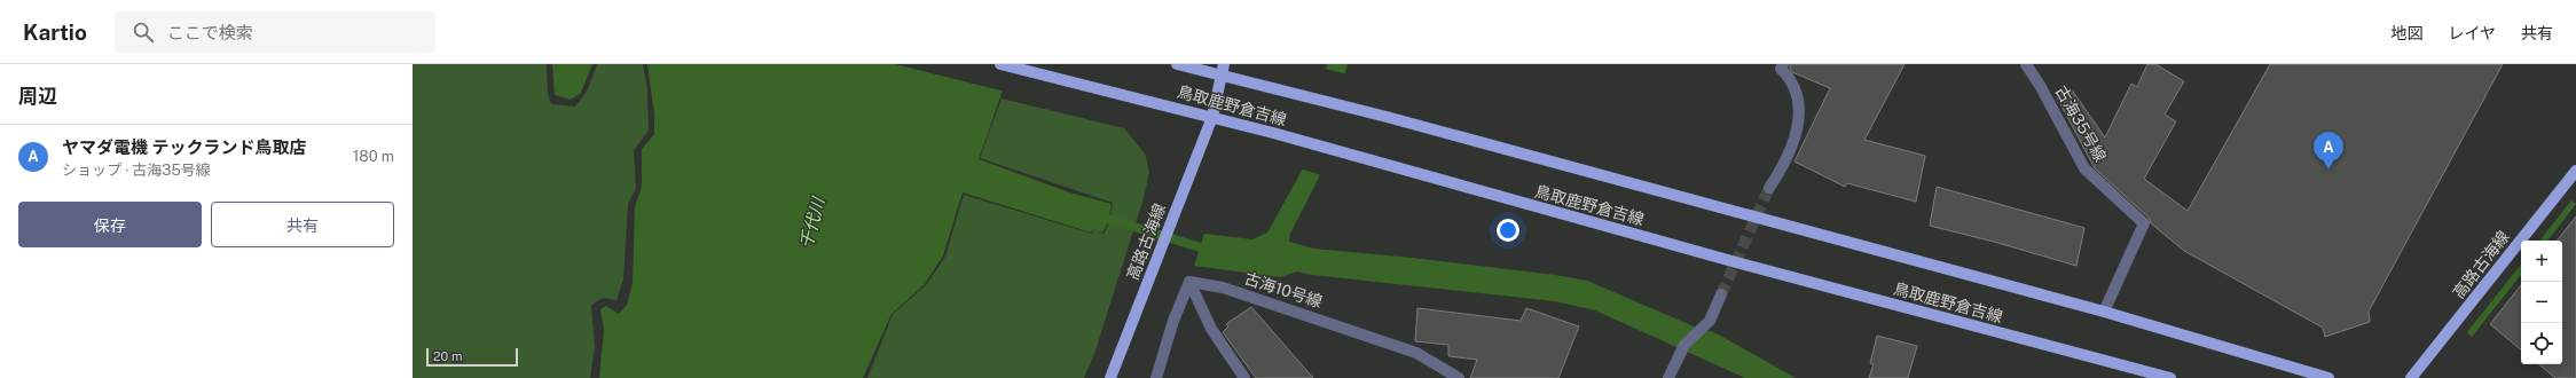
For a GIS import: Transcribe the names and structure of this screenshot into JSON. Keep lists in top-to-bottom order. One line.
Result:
{"streets":{"main road":["鳥取鹿野倉吉線","高路古海線"],"street":["古海35号線","古海10号線"]},"crossings":[["鳥取鹿野倉吉線","古海35号線"],["鳥取鹿野倉吉線","高路古海線"]],"water":["千代川"],"scale_bar":"20 m","page":{"header":"Kartio","search":"ここで検索","nav":["地図","レイヤ","共有"],"heading":"周辺","list":[{"mark":"A","name":"ヤマダ電機 テックランド鳥取店","note":"ショップ · 古海35号線","value":"180 m"}],"pins":"A","buttons":["保存","共有"],"map_buttons":["+","−"],"scale":"20 m"}}
